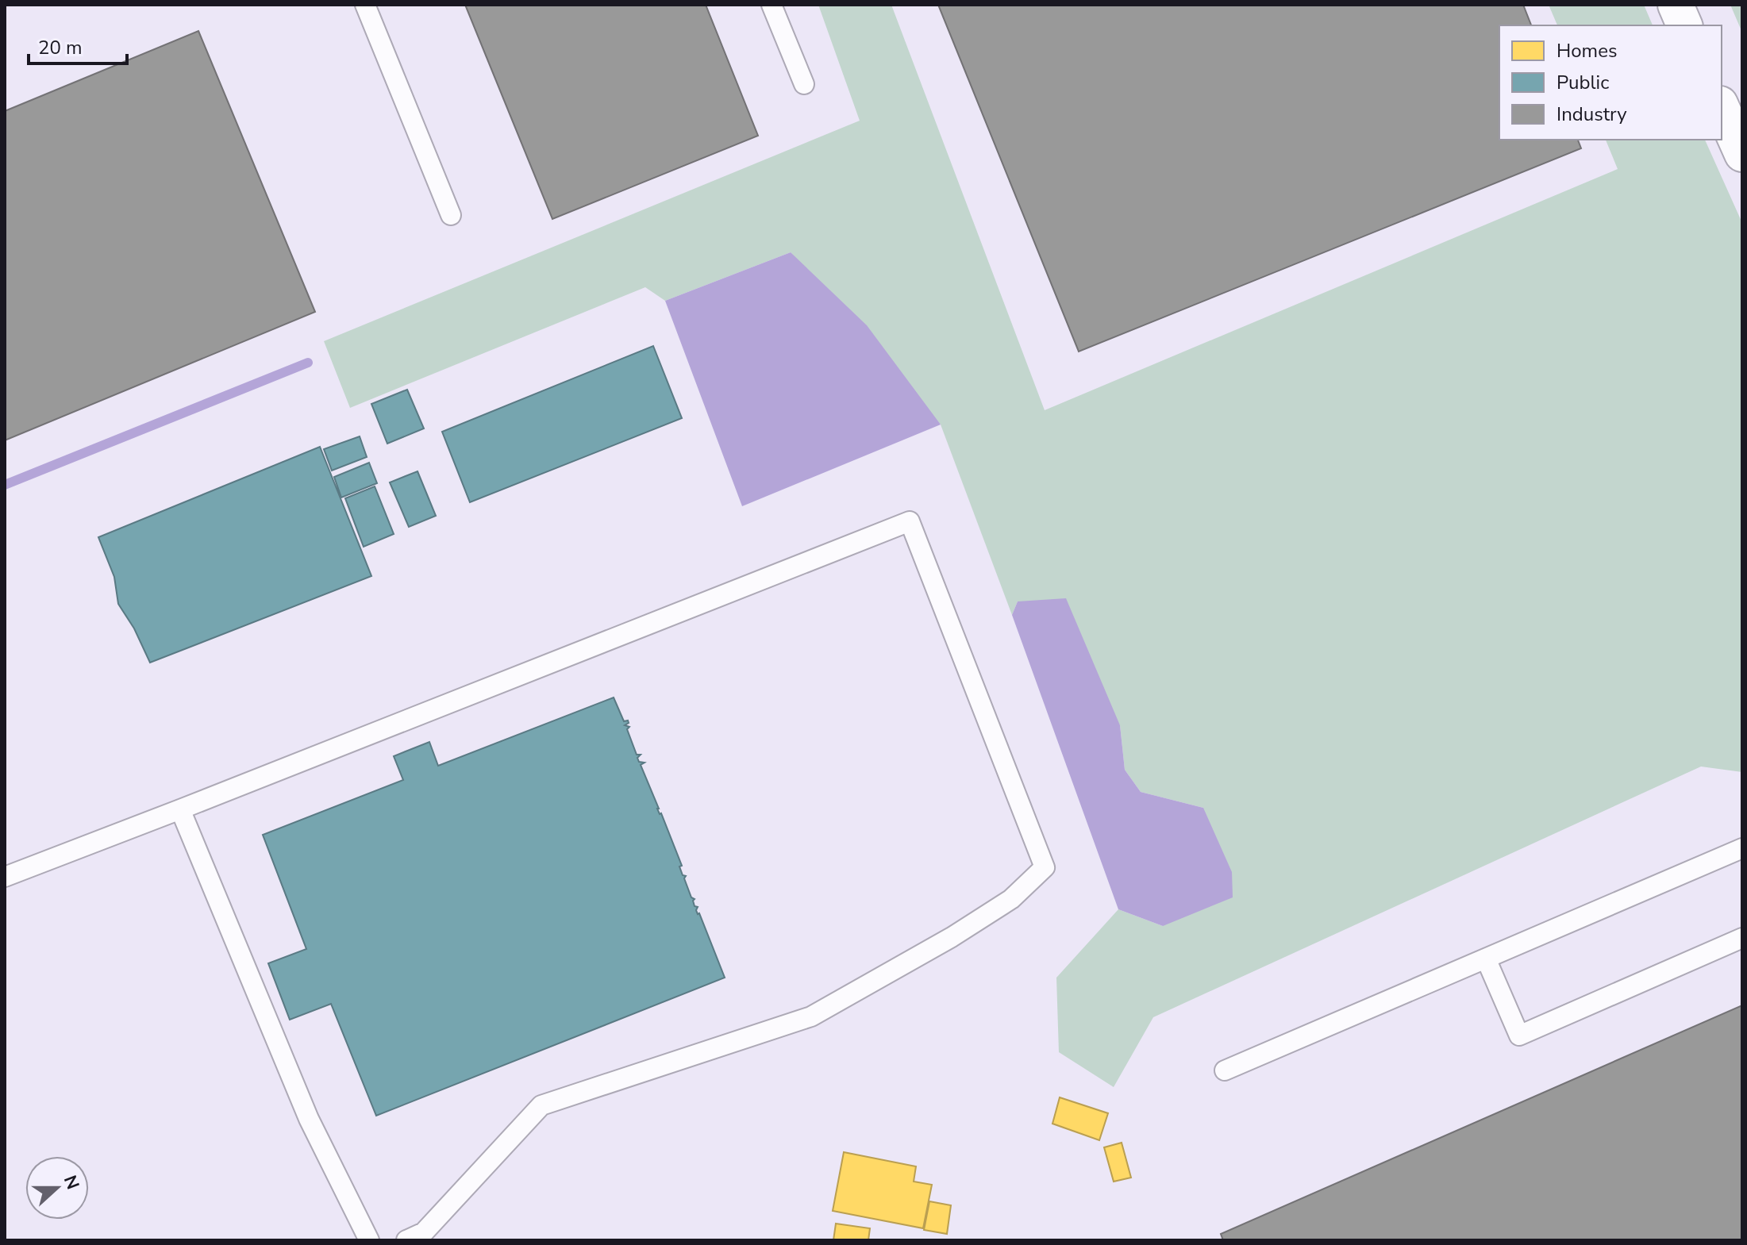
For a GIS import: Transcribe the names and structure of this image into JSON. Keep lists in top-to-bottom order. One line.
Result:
{"legend":["Homes","Public","Industry"],"scale_bar":"20 m","north":"right"}
